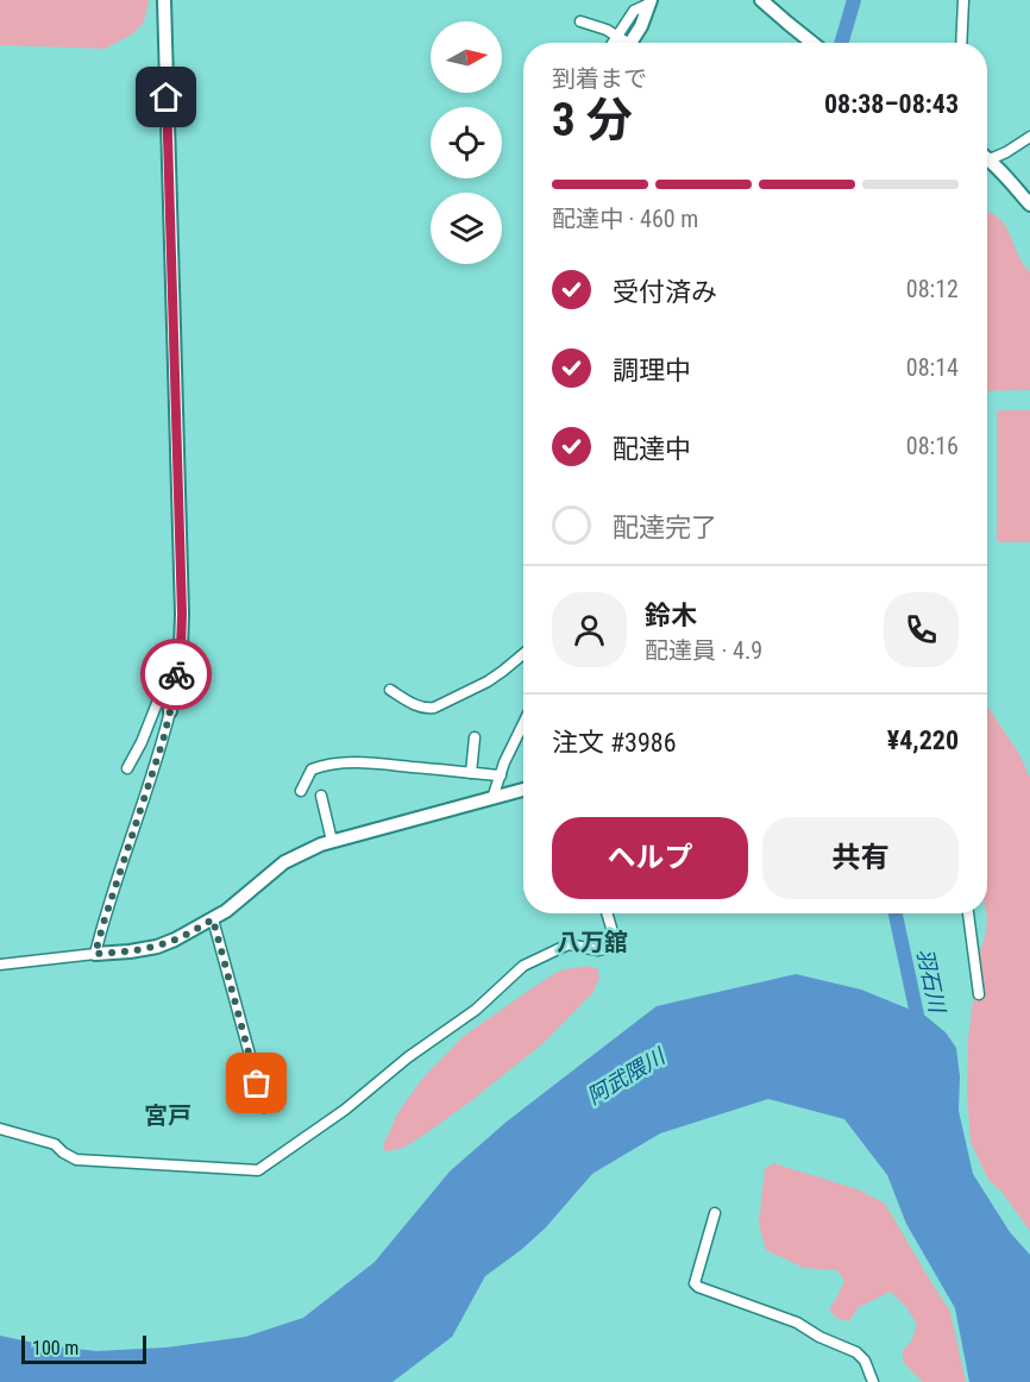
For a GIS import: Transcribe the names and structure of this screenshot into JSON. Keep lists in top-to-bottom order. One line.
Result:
{"districts":["八万舘","宮戸"],"water":["羽石川","阿武隈川"],"scale_bar":"100 m","north":"right","page":{"heading":["3 分","到着まで","08:38–08:43"],"panel":["鈴木","配達員 · 4.9","注文 #3986","¥4,220"],"bar":"配達中 · 460 m","list":[["受付済み","08:12"],["調理中","08:14"],["配達中","08:16"],"配達完了"],"buttons":["ヘルプ","共有"],"scale":"100 m"}}
